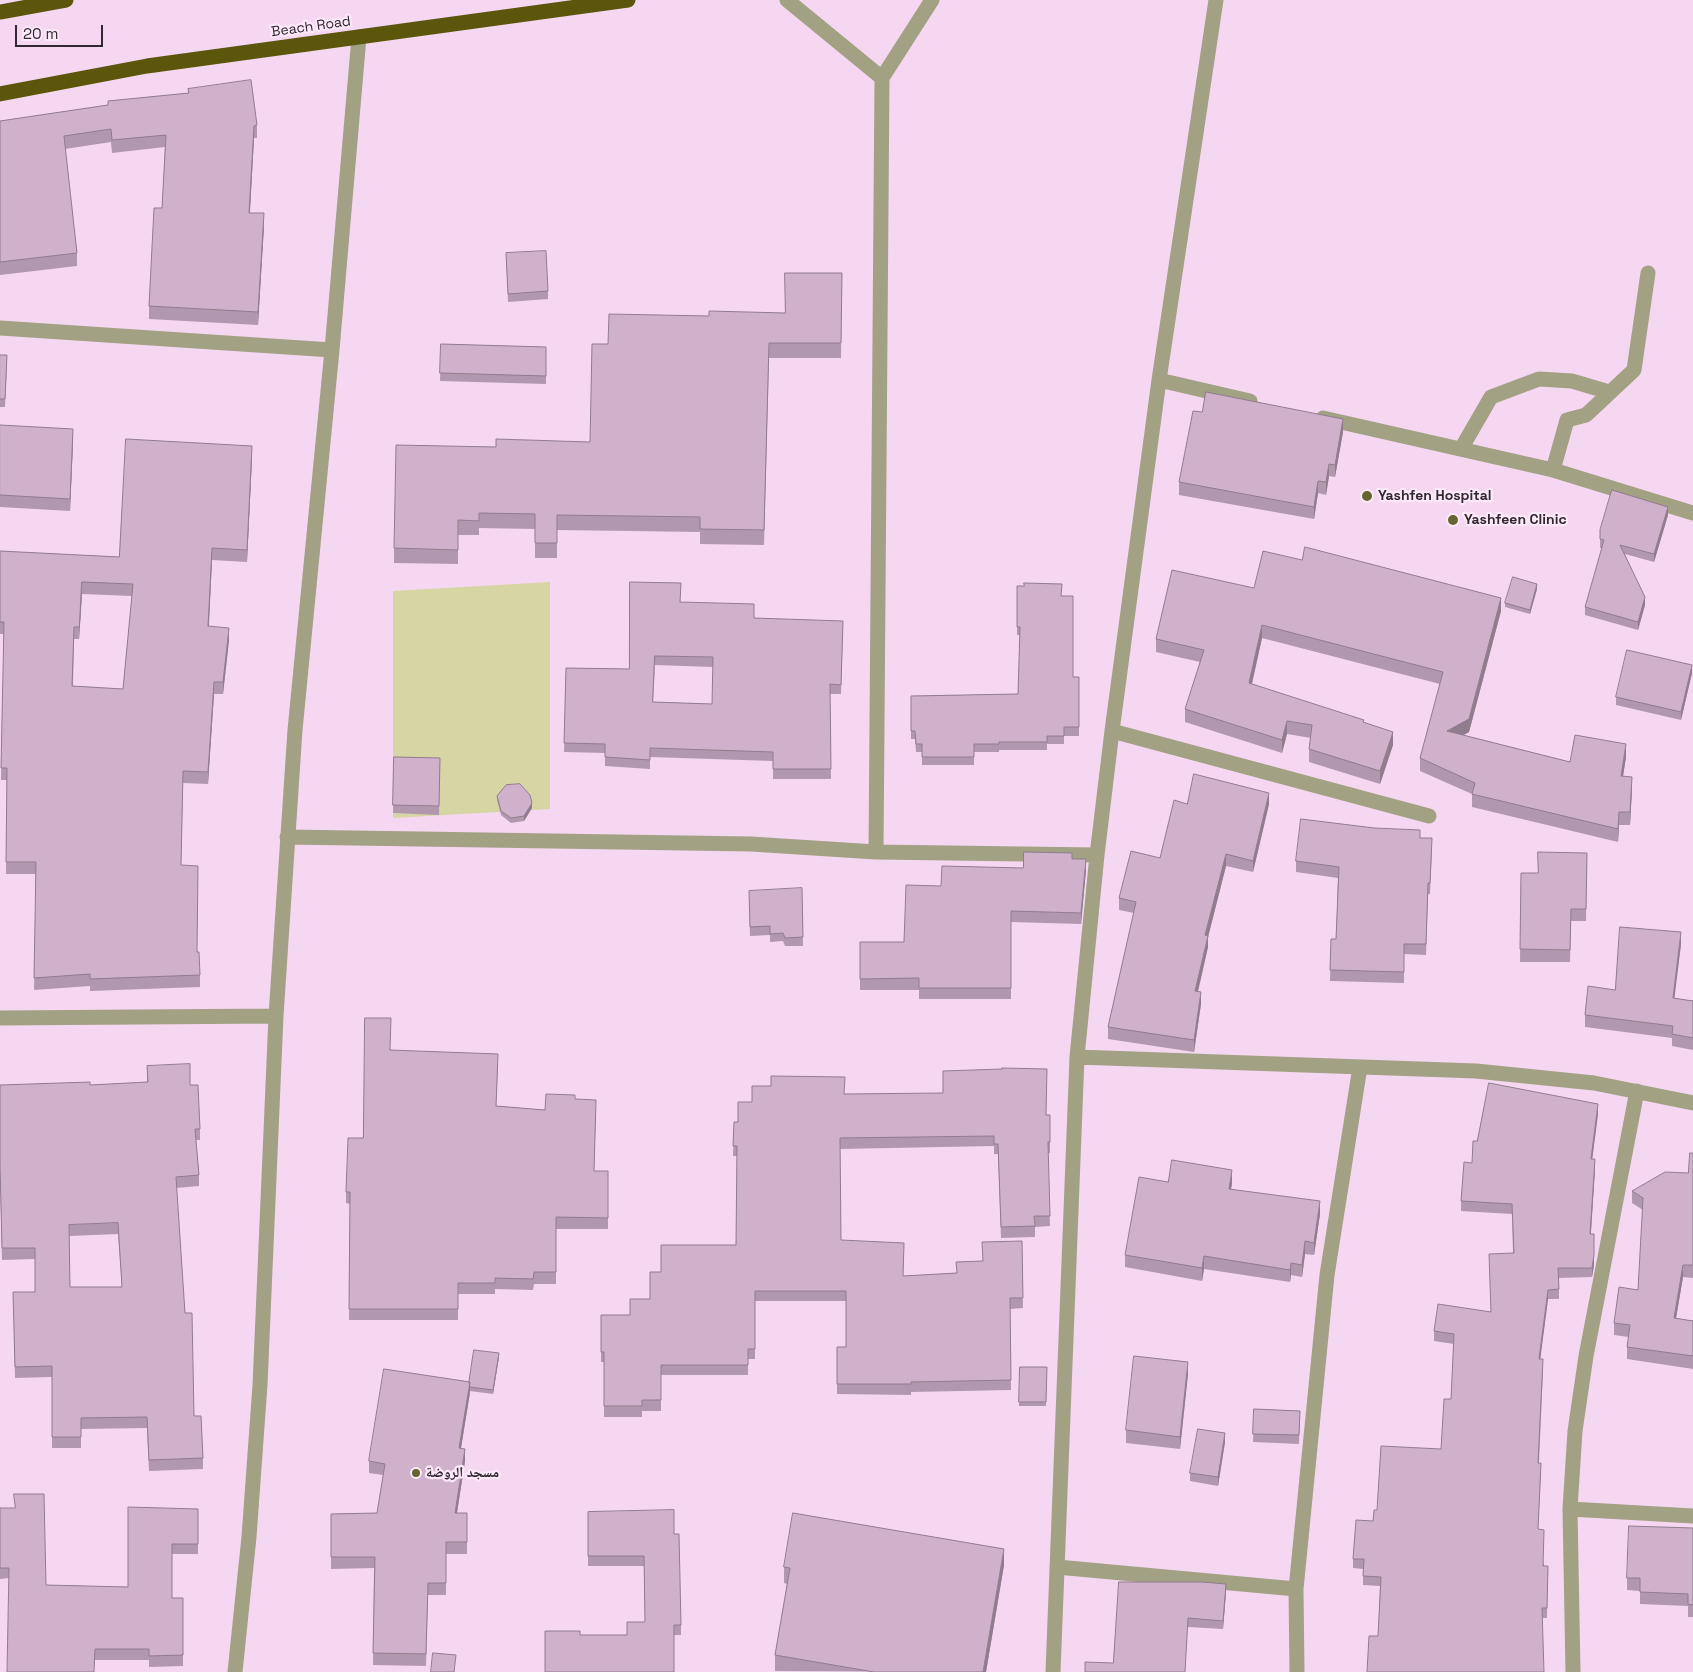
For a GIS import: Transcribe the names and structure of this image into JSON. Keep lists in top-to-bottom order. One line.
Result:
{"streets":{"highway":["Beach Road"]},"places":["Yashfen Hospital","Yashfeen Clinic","مسجد الروضة"],"scale_bar":"20 m"}
